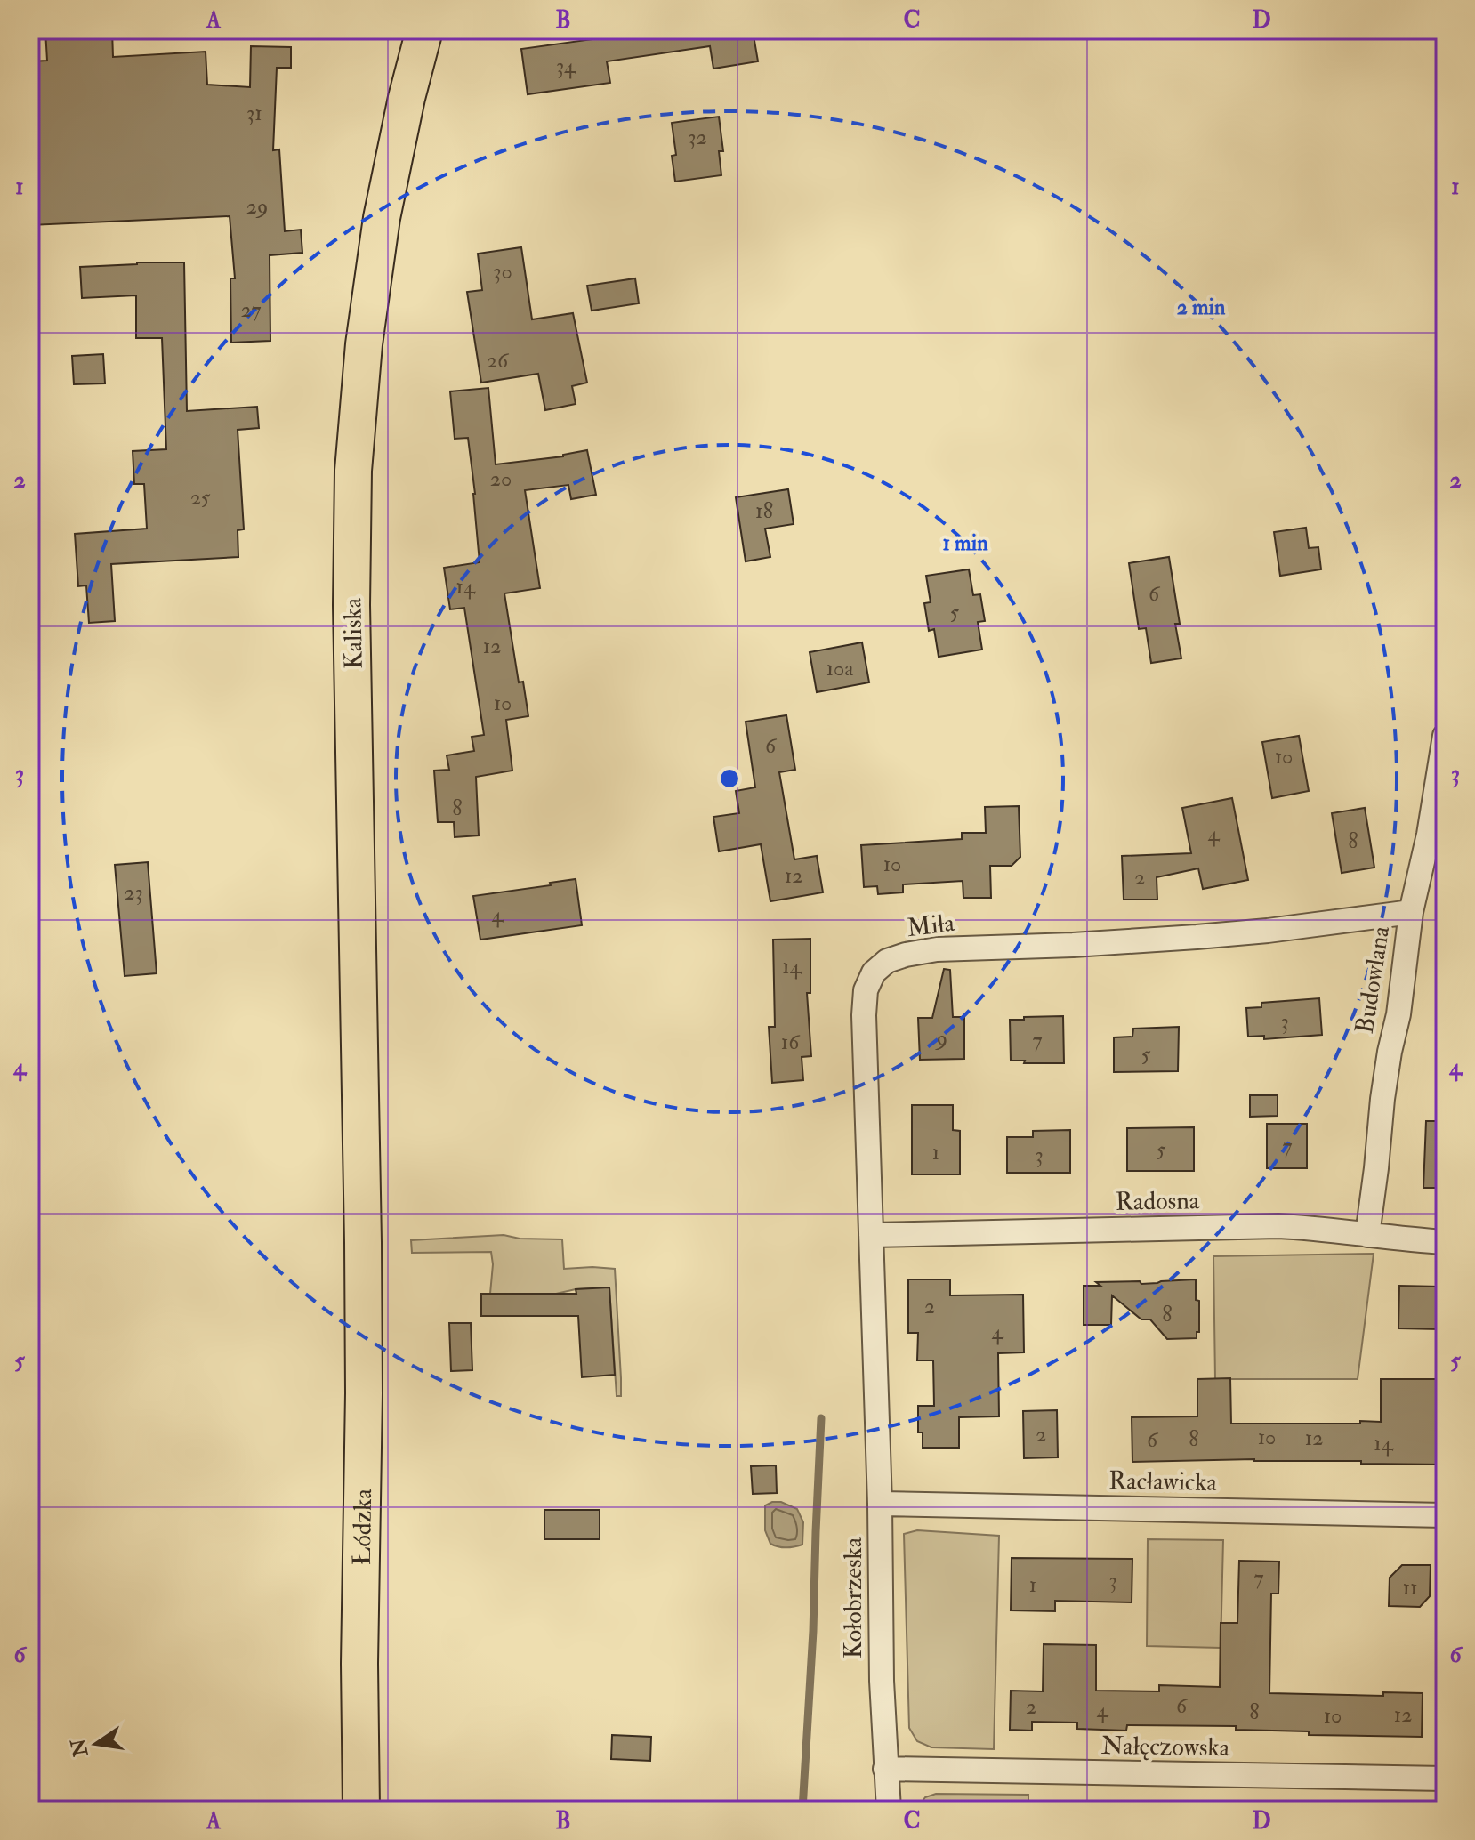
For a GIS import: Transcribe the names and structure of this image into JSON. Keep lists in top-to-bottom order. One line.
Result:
{"streets":{"main road":["Kaliska","Łódzka"],"street":["Miła","Budowlana","Radosna","Racławicka","Kołobrzeska","Nałęczowska"]},"crossings":[["Kaliska","Łódzka"],["Miła","Budowlana"],["Miła","Radosna"],["Miła","Kołobrzeska"],["Budowlana","Radosna"],["Racławicka","Kołobrzeska"],["Kołobrzeska","Nałęczowska"]],"house_numbers":["34","31","32","29","30","27","26","20","25","18","14","6","5","12","10a","10","6","10","8","4","8","10","12","2","23","4","14","3","9","7","16","5","7","5","1","3","2","8","4","2","10","12","8","6","14","7","3","1","11","6","2","4","8","12","10"],"north":"left","grid":{"columns":["A","B","C","D"],"rows":["1","2","3","4","5","6"]},"rings":["2 min","1 min"]}
